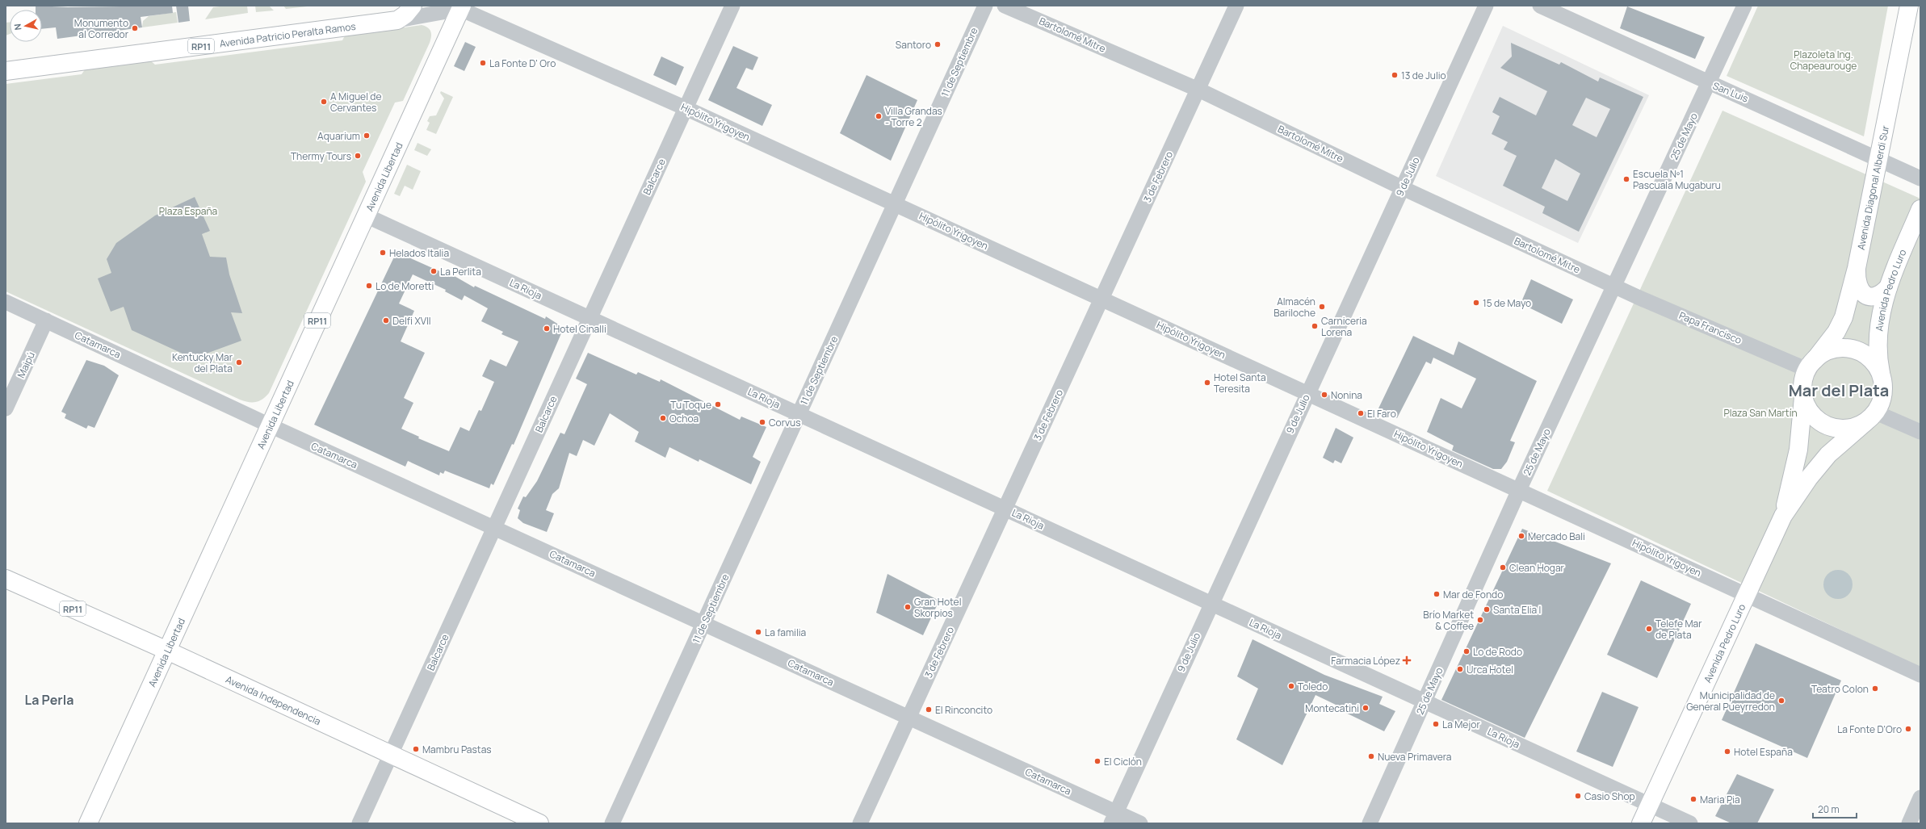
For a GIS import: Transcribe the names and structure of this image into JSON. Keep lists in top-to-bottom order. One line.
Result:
{"streets":{"main road":["Avenida Patricio Peralta Ramos","RP11","Avenida Libertad","Avenida Diagonal Alberdi Sur","Avenida Pedro Luro","Avenida Independencia"],"street":["Bartolomé Mitre","11 de Septiembre","San Luis","Hipólito Yrigoyen","25 de Mayo","Balcarce","3 de Febrero","9 de Julio","La Rioja","Papa Francisco","Catamarca","Maipú"]},"crossings":[["Avenida Patricio Peralta Ramos","Hipólito Yrigoyen"],["Avenida Patricio Peralta Ramos","Avenida Libertad"],["Bartolomé Mitre","25 de Mayo"],["Bartolomé Mitre","3 de Febrero"],["Bartolomé Mitre","9 de Julio"],["Bartolomé Mitre","Papa Francisco"],["11 de Septiembre","Hipólito Yrigoyen"],["11 de Septiembre","La Rioja"],["11 de Septiembre","Catamarca"],["San Luis","25 de Mayo"],["San Luis","Avenida Diagonal Alberdi Sur"],["Hipólito Yrigoyen","25 de Mayo"],["Hipólito Yrigoyen","Avenida Libertad"],["Hipólito Yrigoyen","Balcarce"],["Hipólito Yrigoyen","3 de Febrero"],["Hipólito Yrigoyen","9 de Julio"],["Hipólito Yrigoyen","Avenida Pedro Luro"],["25 de Mayo","La Rioja"],["25 de Mayo","Papa Francisco"],["Avenida Libertad","La Rioja"],["Avenida Libertad","Catamarca"],["Avenida Libertad","Avenida Independencia"],["Balcarce","La Rioja"],["Balcarce","Catamarca"],["Balcarce","Avenida Independencia"],["3 de Febrero","La Rioja"],["3 de Febrero","Catamarca"],["9 de Julio","La Rioja"],["9 de Julio","Catamarca"],["Avenida Diagonal Alberdi Sur","Avenida Pedro Luro"],["Avenida Diagonal Alberdi Sur","Papa Francisco"],["La Rioja","Avenida Pedro Luro"],["Avenida Pedro Luro","Papa Francisco"],["Catamarca","Maipú"]],"districts":["Mar del Plata","La Perla"],"parks":["Plazoleta Ing. Chapeaurouge","Plaza España","Plaza San Martín"],"places":{"other":["Monumento al Corredor","Santoro","La Fonte D' Oro","13 de Julio","A Miguel de Cervantes","Villa Grandas - Torre 2","Aquarium","Thermy Tours","Escuela Nº1 Pascuala Mugaburu","Helados Italia","La Perlita","Lo de Moretti","15 de Mayo","Almacén Bariloche","Delfi XVII","Carniceria Lorena","Hotel Cinalli","Kentucky Mar del Plata","Hotel Santa Teresita","Nonina","Tu Toque","El Faro","Ochoa","Corvus","Mercado Bali","Clean Hogar","Mar de Fondo","Gran Hotel Skorpios","Santa Elia I","Brío Market & Coffee","Telefe Mar de Plata","La familia","Lo de Rodo","Urca Hotel","Toledo","Teatro Colon","Municipalidad de General Pueyrredon","Montecatini","El Rinconcito","La Mejor","La Fonte D'Oro","Mambru Pastas","Hotel España","Nueva Primavera","El Ciclón","Casio Shop","Maria Pia"],"health":["Farmacia López"]},"scale_bar":"20 m","north":"left"}
